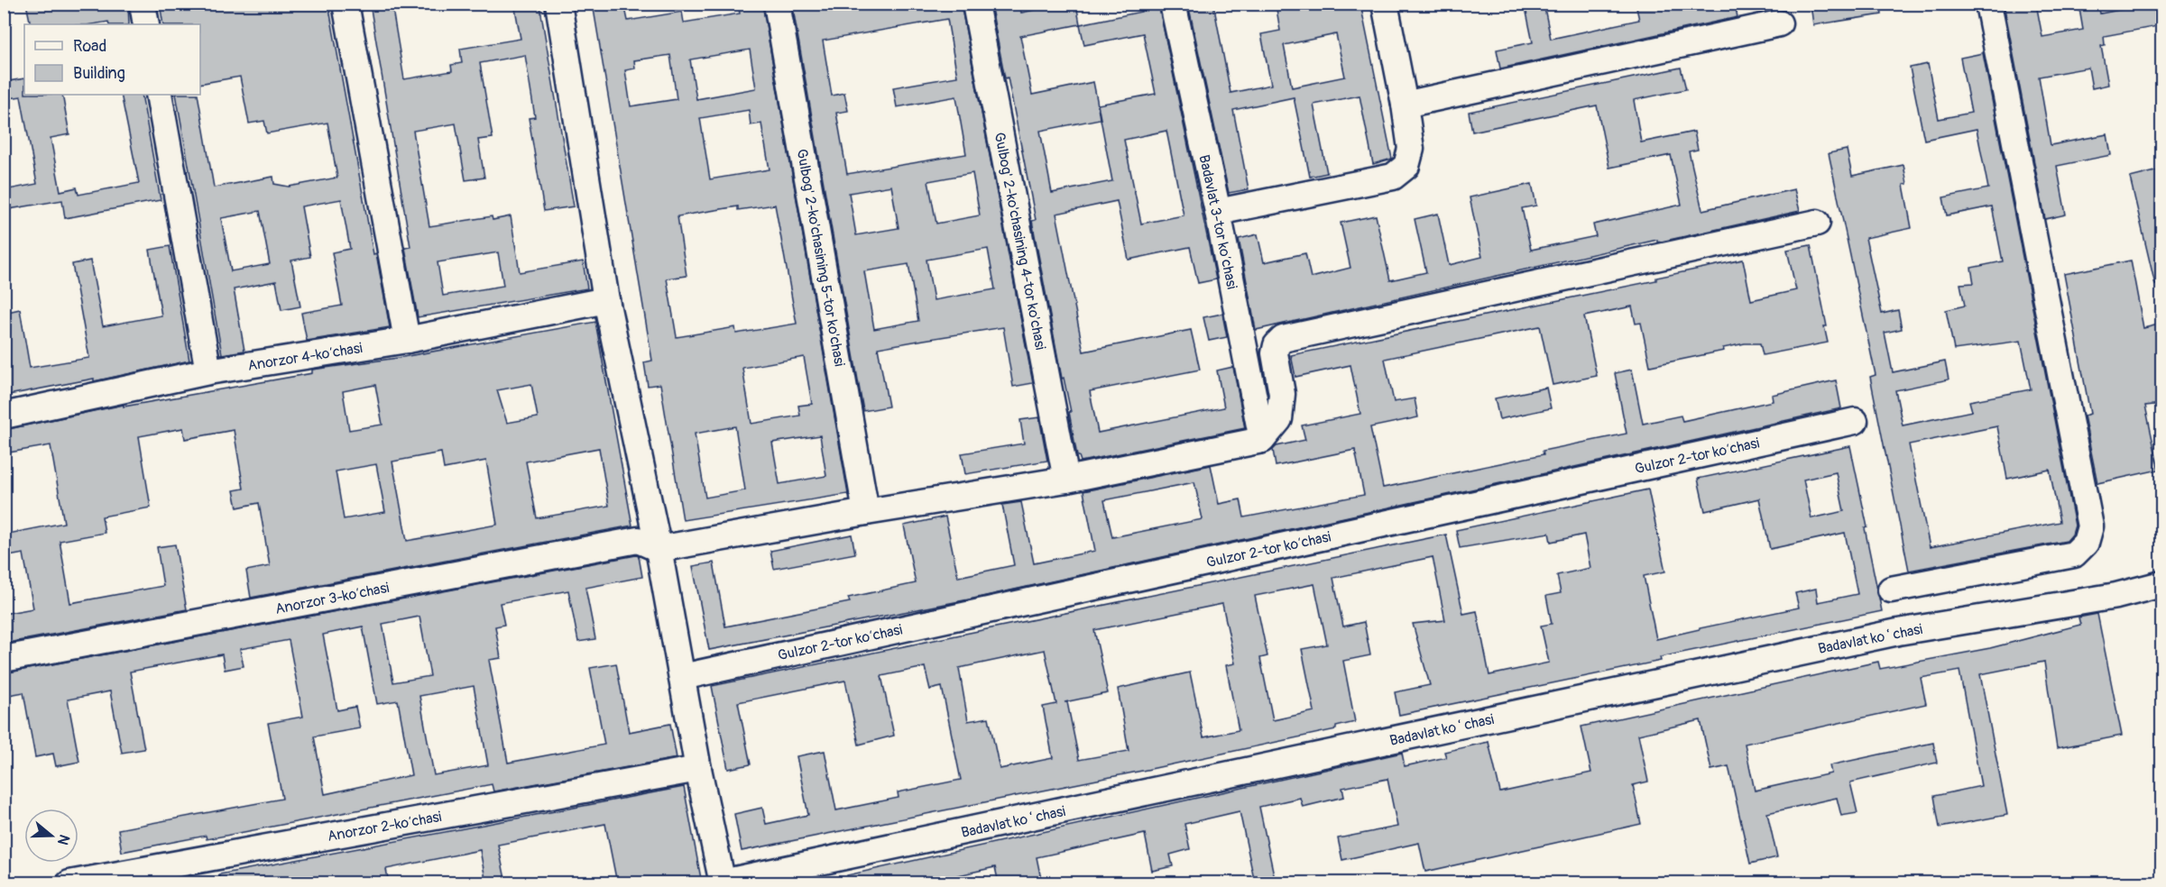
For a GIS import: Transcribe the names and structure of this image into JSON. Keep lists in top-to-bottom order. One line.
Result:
{"streets":{"street":["Badavlat 3-tor koʼchasi","Gulbog' 2-ko'chasining 4-tor ko'chasi","Gulbog' 2-ko'chasining 5-tor ko'chasi","Аnorzor 4-koʼchasi","Gulzor 2-tor koʼchasi","Аnorzor 3-koʼchasi","Badavlat koʻchasi","Аnorzor 2-koʼchasi"]},"legend":["Road","Building"],"north":"right"}
